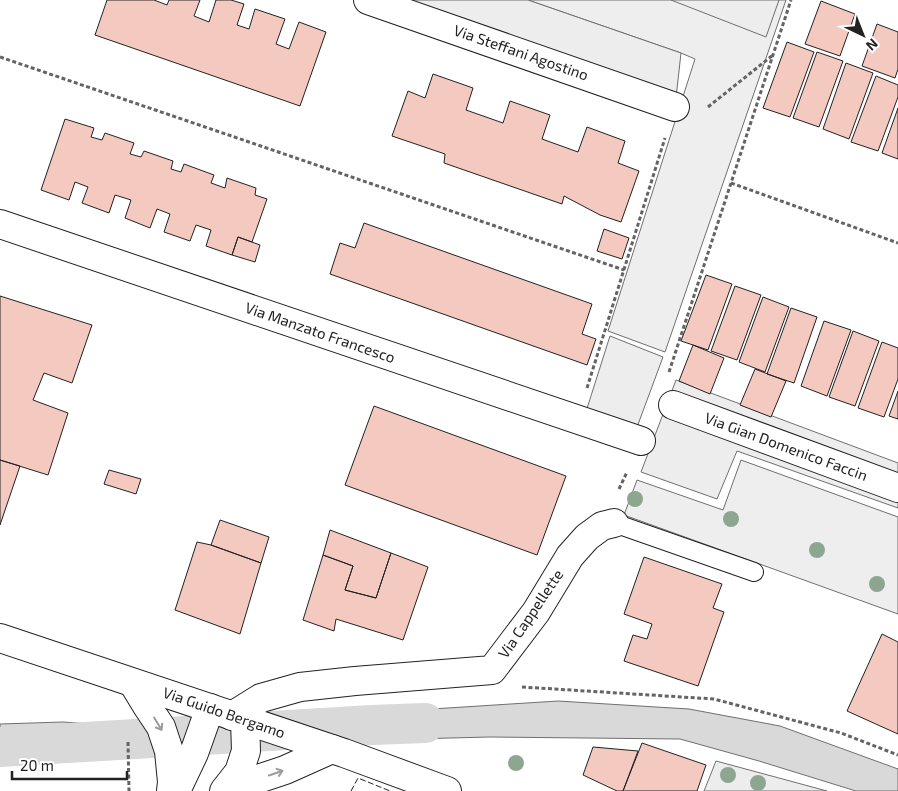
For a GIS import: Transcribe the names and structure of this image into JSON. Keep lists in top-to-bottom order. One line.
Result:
{"streets":{"street":["Via Steffani Agostino","Via Manzato Francesco","Via Gian Domenico Faccin","Via Cappellette","Via Guido Bergamo"]},"crossings":[["Via Cappellette","Via Guido Bergamo"]],"scale_bar":"20 m","north":"bottom right"}
